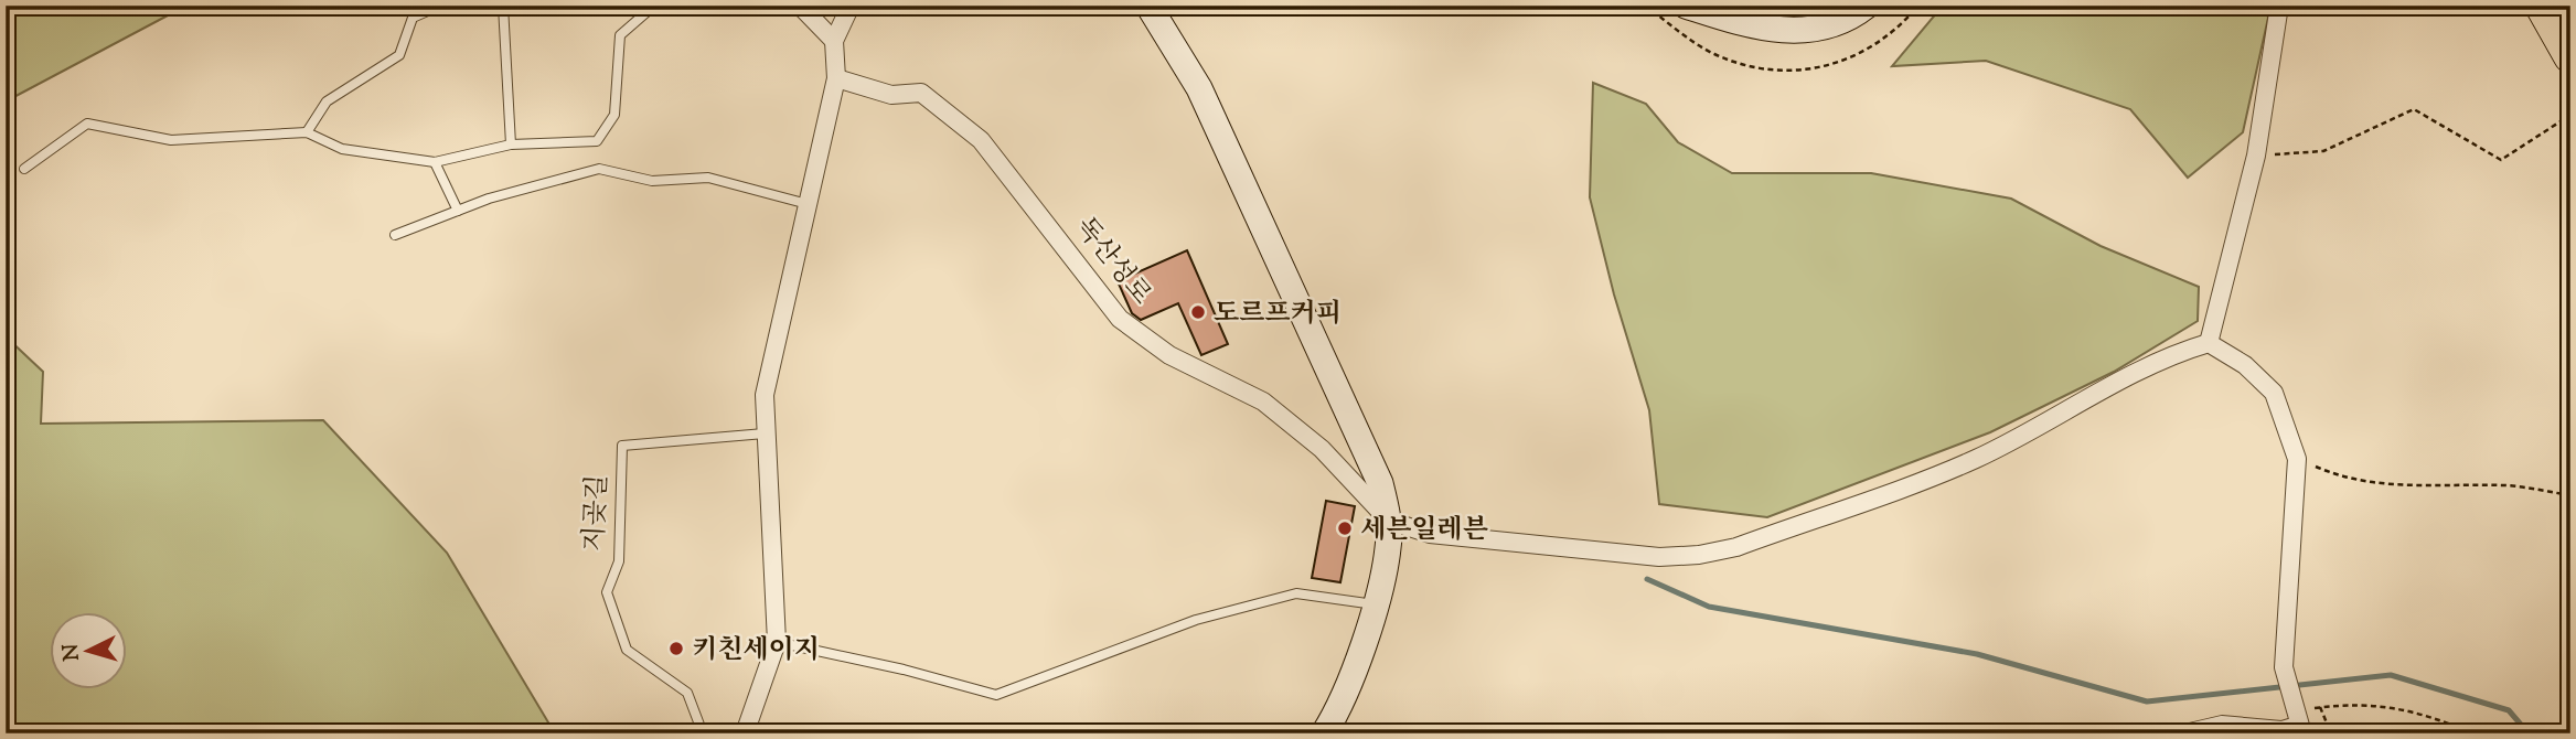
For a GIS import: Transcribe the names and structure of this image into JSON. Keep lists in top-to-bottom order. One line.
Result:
{"streets":{"street":["독산성로"],"lane":["지곶길"]},"places":["도르프커피","세븐일레븐","키친세이지"],"north":"left"}
